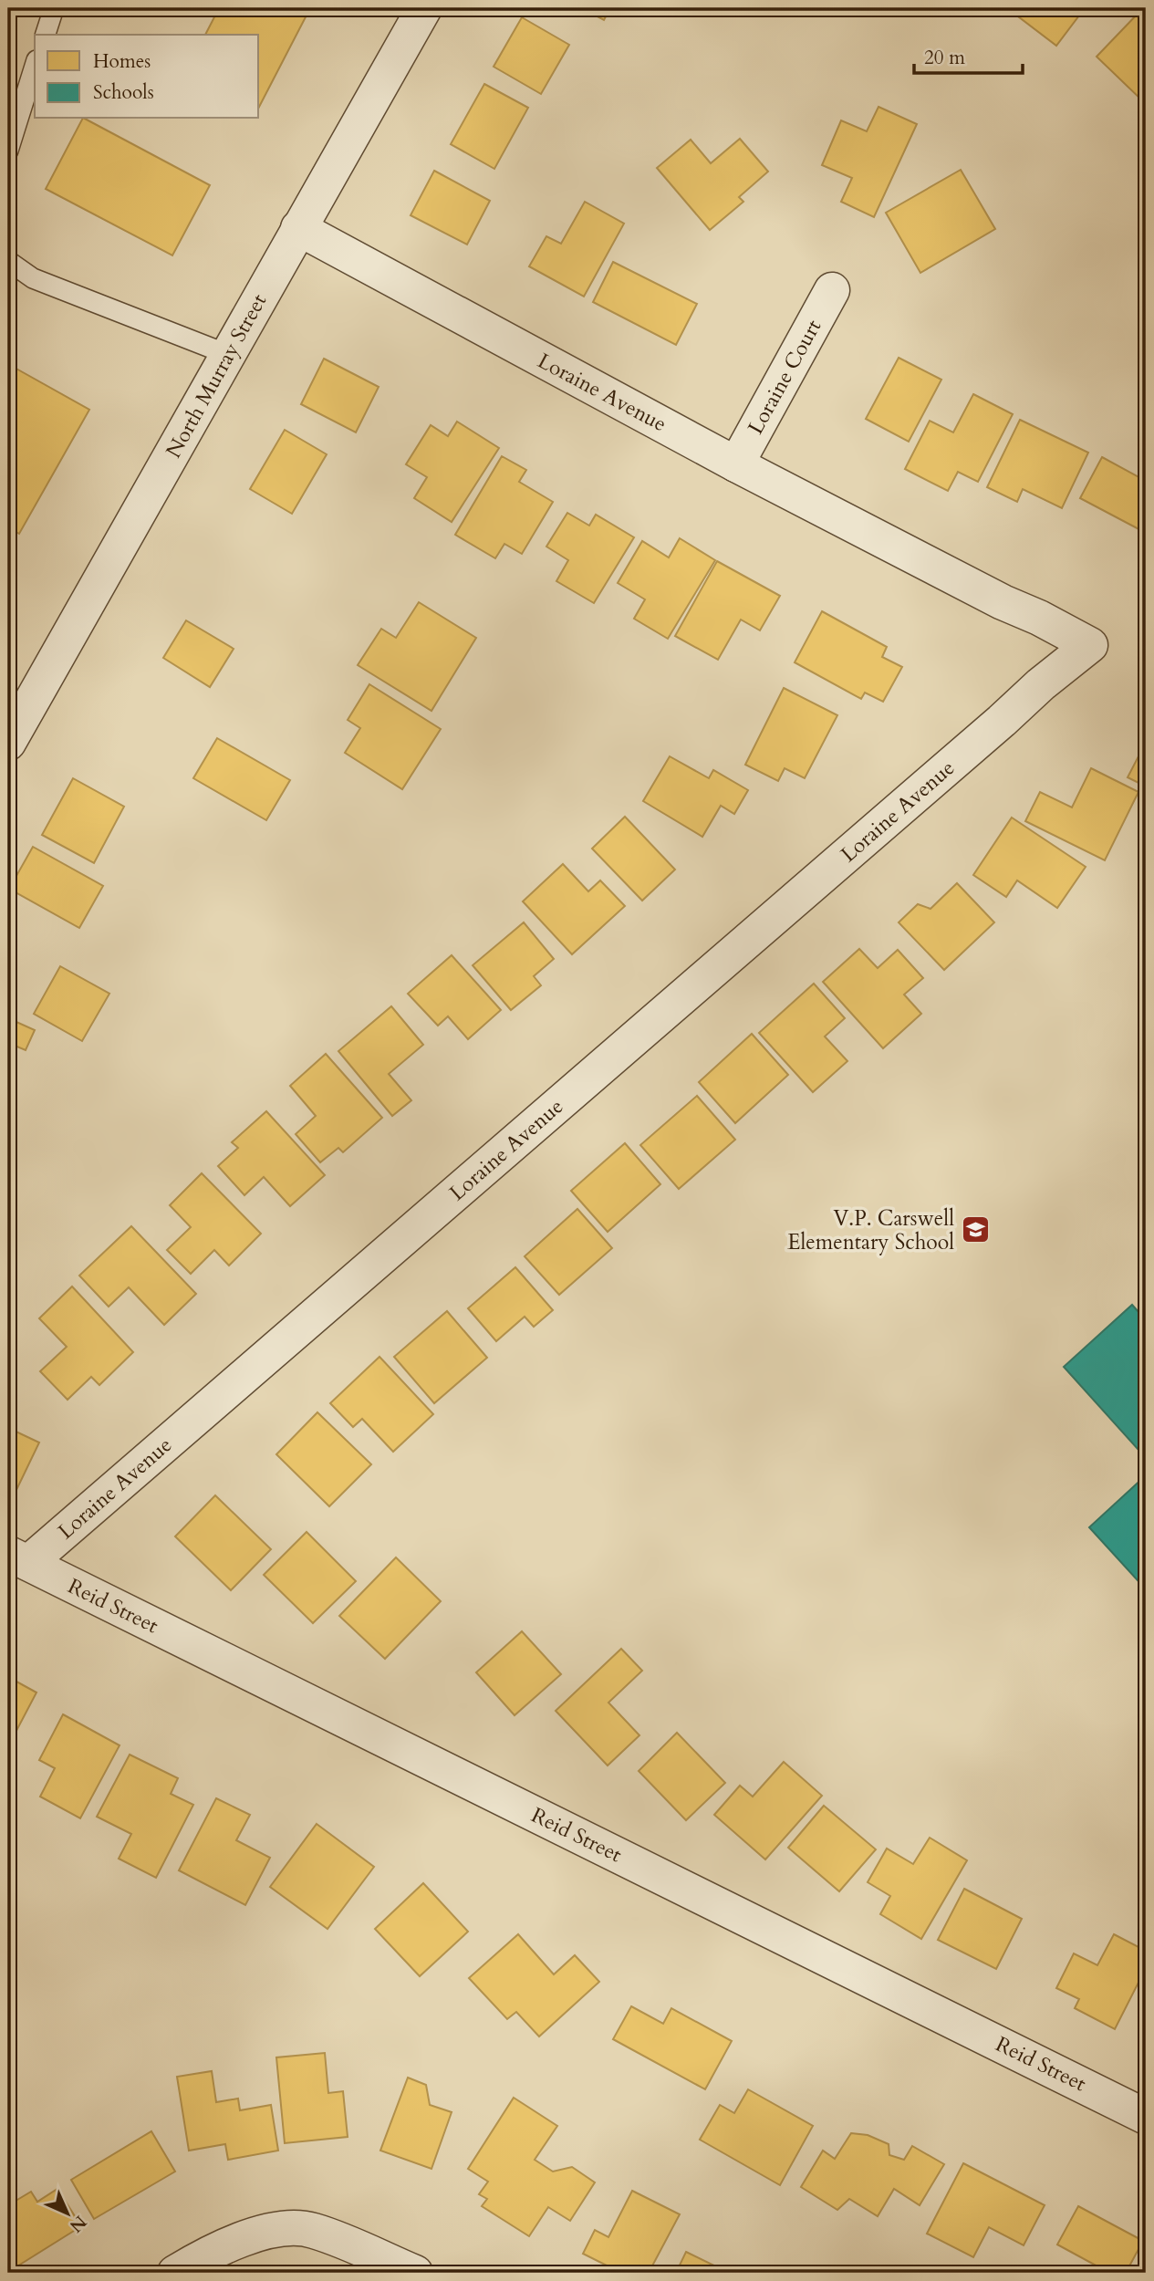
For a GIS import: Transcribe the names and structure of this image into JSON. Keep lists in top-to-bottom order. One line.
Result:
{"streets":{"street":["North Murray Street","Loraine Court","Loraine Avenue","Reid Street"]},"crossings":[["North Murray Street","Loraine Avenue"],["Loraine Court","Loraine Avenue"],["Loraine Avenue","Reid Street"]],"places":{"school or university":["V.P. Carswell Elementary School"]},"legend":["Homes","Schools"],"scale_bar":"20 m","north":"bottom right"}
